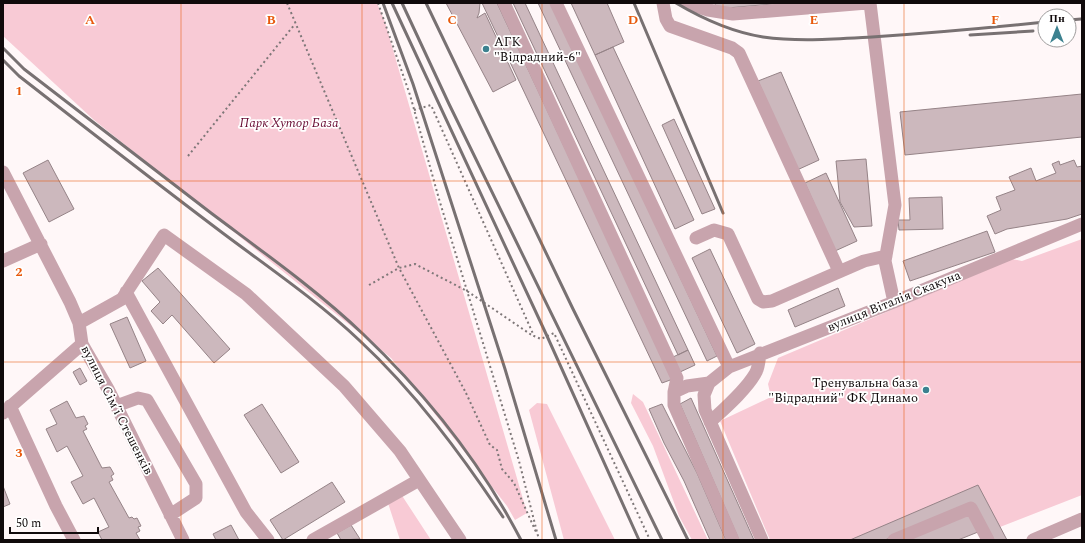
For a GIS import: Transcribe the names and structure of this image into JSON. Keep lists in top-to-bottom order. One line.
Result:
{"streets":{"street":["вулиця Віталія Скакуна","вулиця Сімʼї Стешенків"]},"parks":["Парк Хутор База"],"places":["АГК \"Відрадний-6\"","Тренувальна база \"Відрадний\" ФК Динамо"],"scale_bar":"50 m","north":"top","grid":{"columns":["A","B","C","D","E","F"],"rows":["1","2","3"]}}
